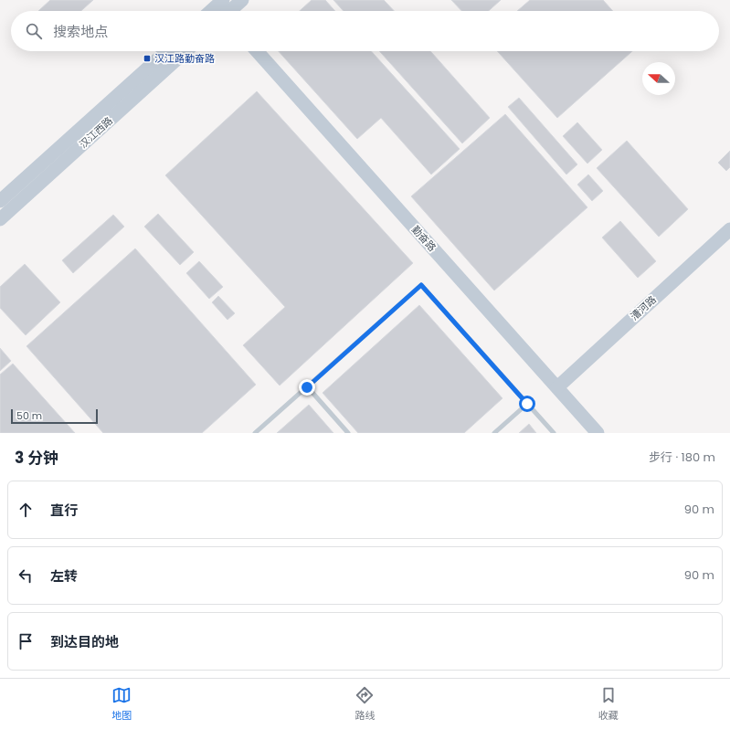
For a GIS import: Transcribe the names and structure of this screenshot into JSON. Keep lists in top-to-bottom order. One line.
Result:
{"streets":{"street":["汉江西路","勤奋路","漕河路"]},"crossings":[["勤奋路","漕河路"]],"places":{"transit":["汉江路勤奋路"]},"scale_bar":"50 m","north":"left","page":{"search":"搜索地点","scale":"50 m","heading":["3 分钟","步行 · 180 m"],"list":[["直行","90 m"],["左转","90 m"],"到达目的地"],"nav":["地图","路线","收藏"]}}
